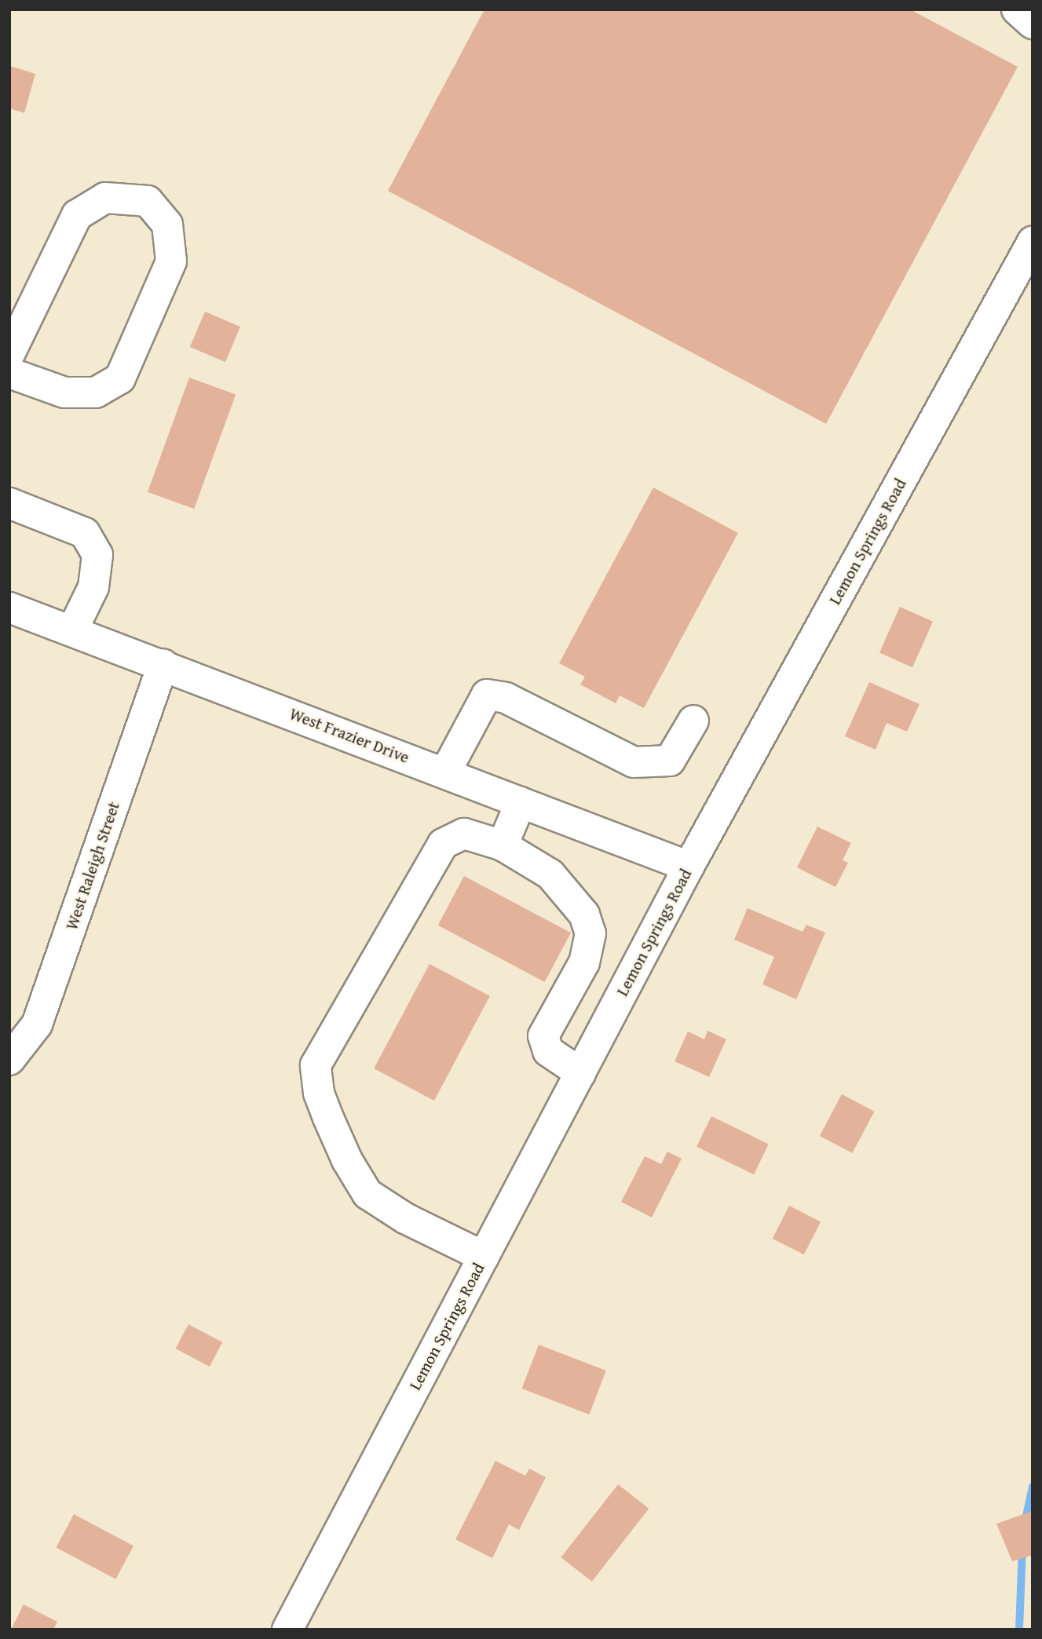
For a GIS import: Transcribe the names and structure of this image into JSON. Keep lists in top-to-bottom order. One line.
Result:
{"streets":{"street":["Lemon Springs Road","West Frazier Drive","West Raleigh Street"]},"crossings":[["Lemon Springs Road","West Frazier Drive"],["West Frazier Drive","West Raleigh Street"]]}
